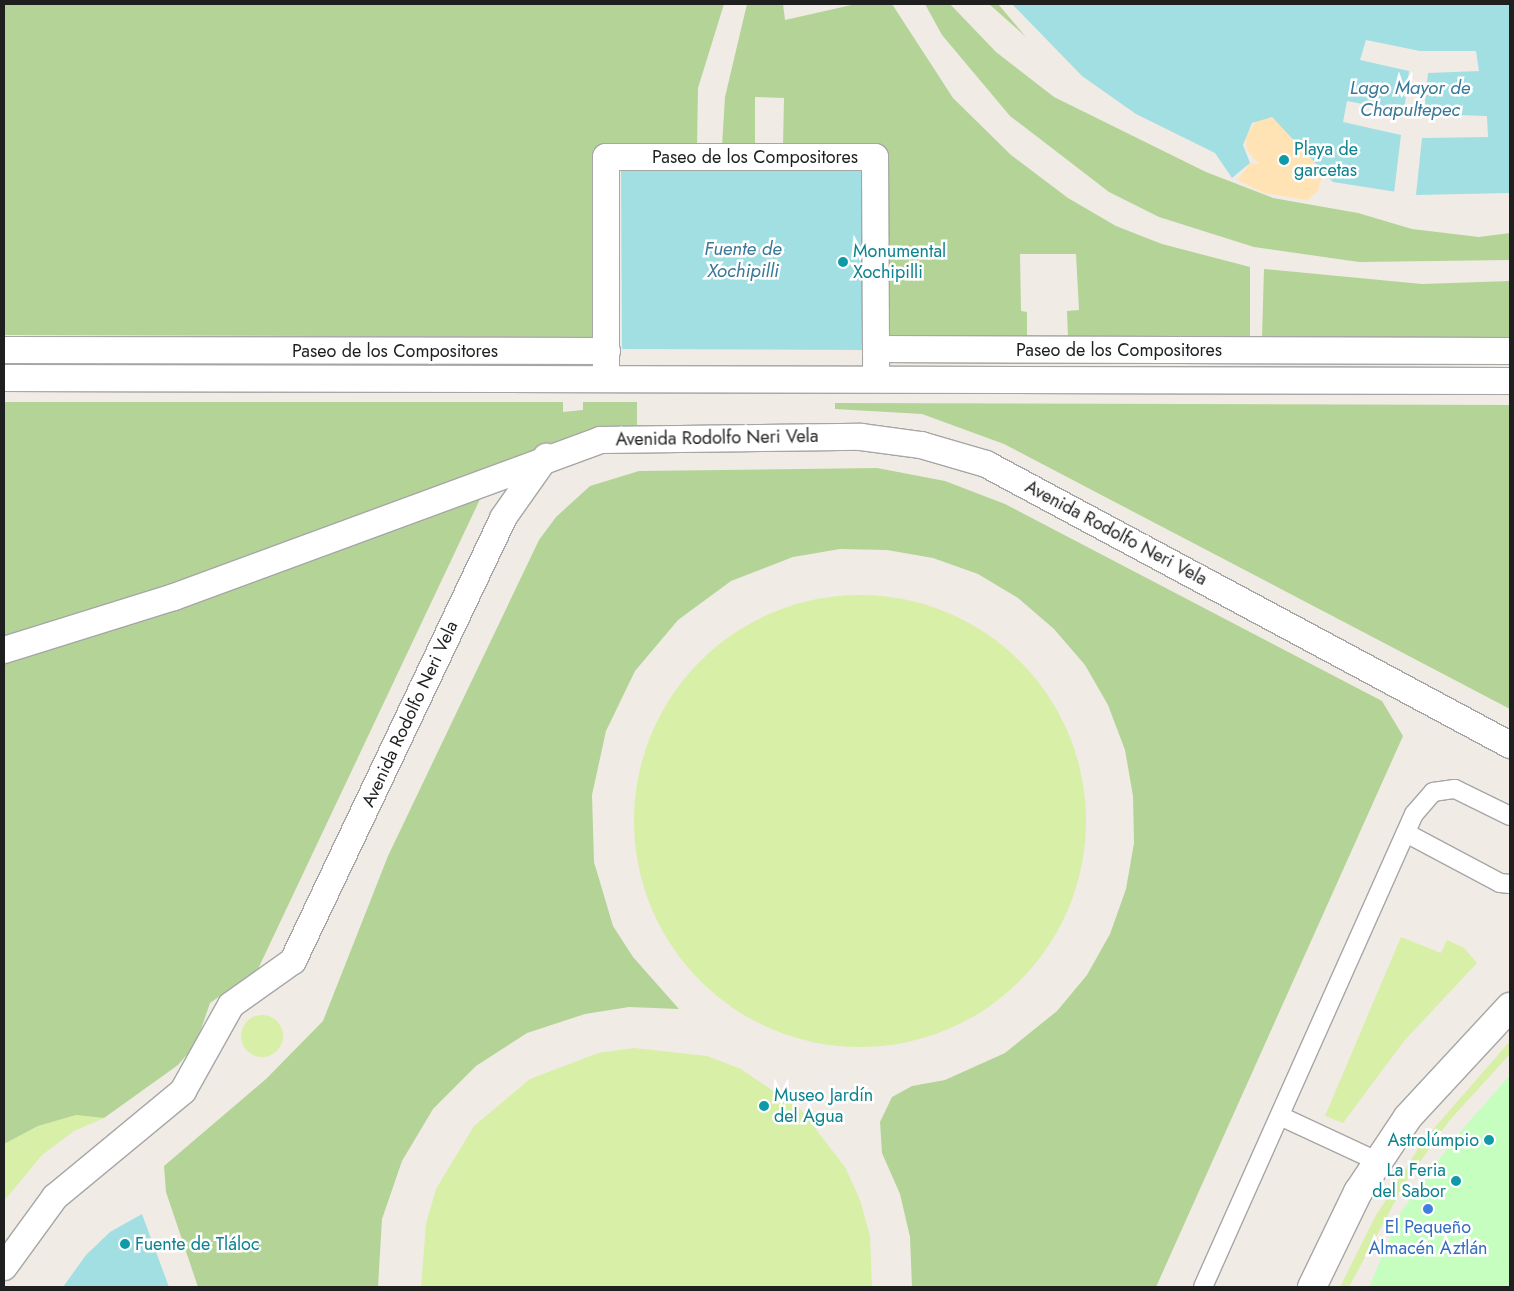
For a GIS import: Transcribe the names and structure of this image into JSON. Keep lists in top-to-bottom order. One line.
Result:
{"streets":{"street":["Paseo de los Compositores","Avenida Rodolfo Neri Vela"]},"water":["Lago Mayor de Chapultepec","Fuente de Xochipilli"],"places":["Playa de garcetas","Monumental Xochipilli","Museo Jardín del Agua","Astrolúmpio","La Feria del Sabor","El Pequeño Almacén Aztlán","Fuente de Tláloc"]}
